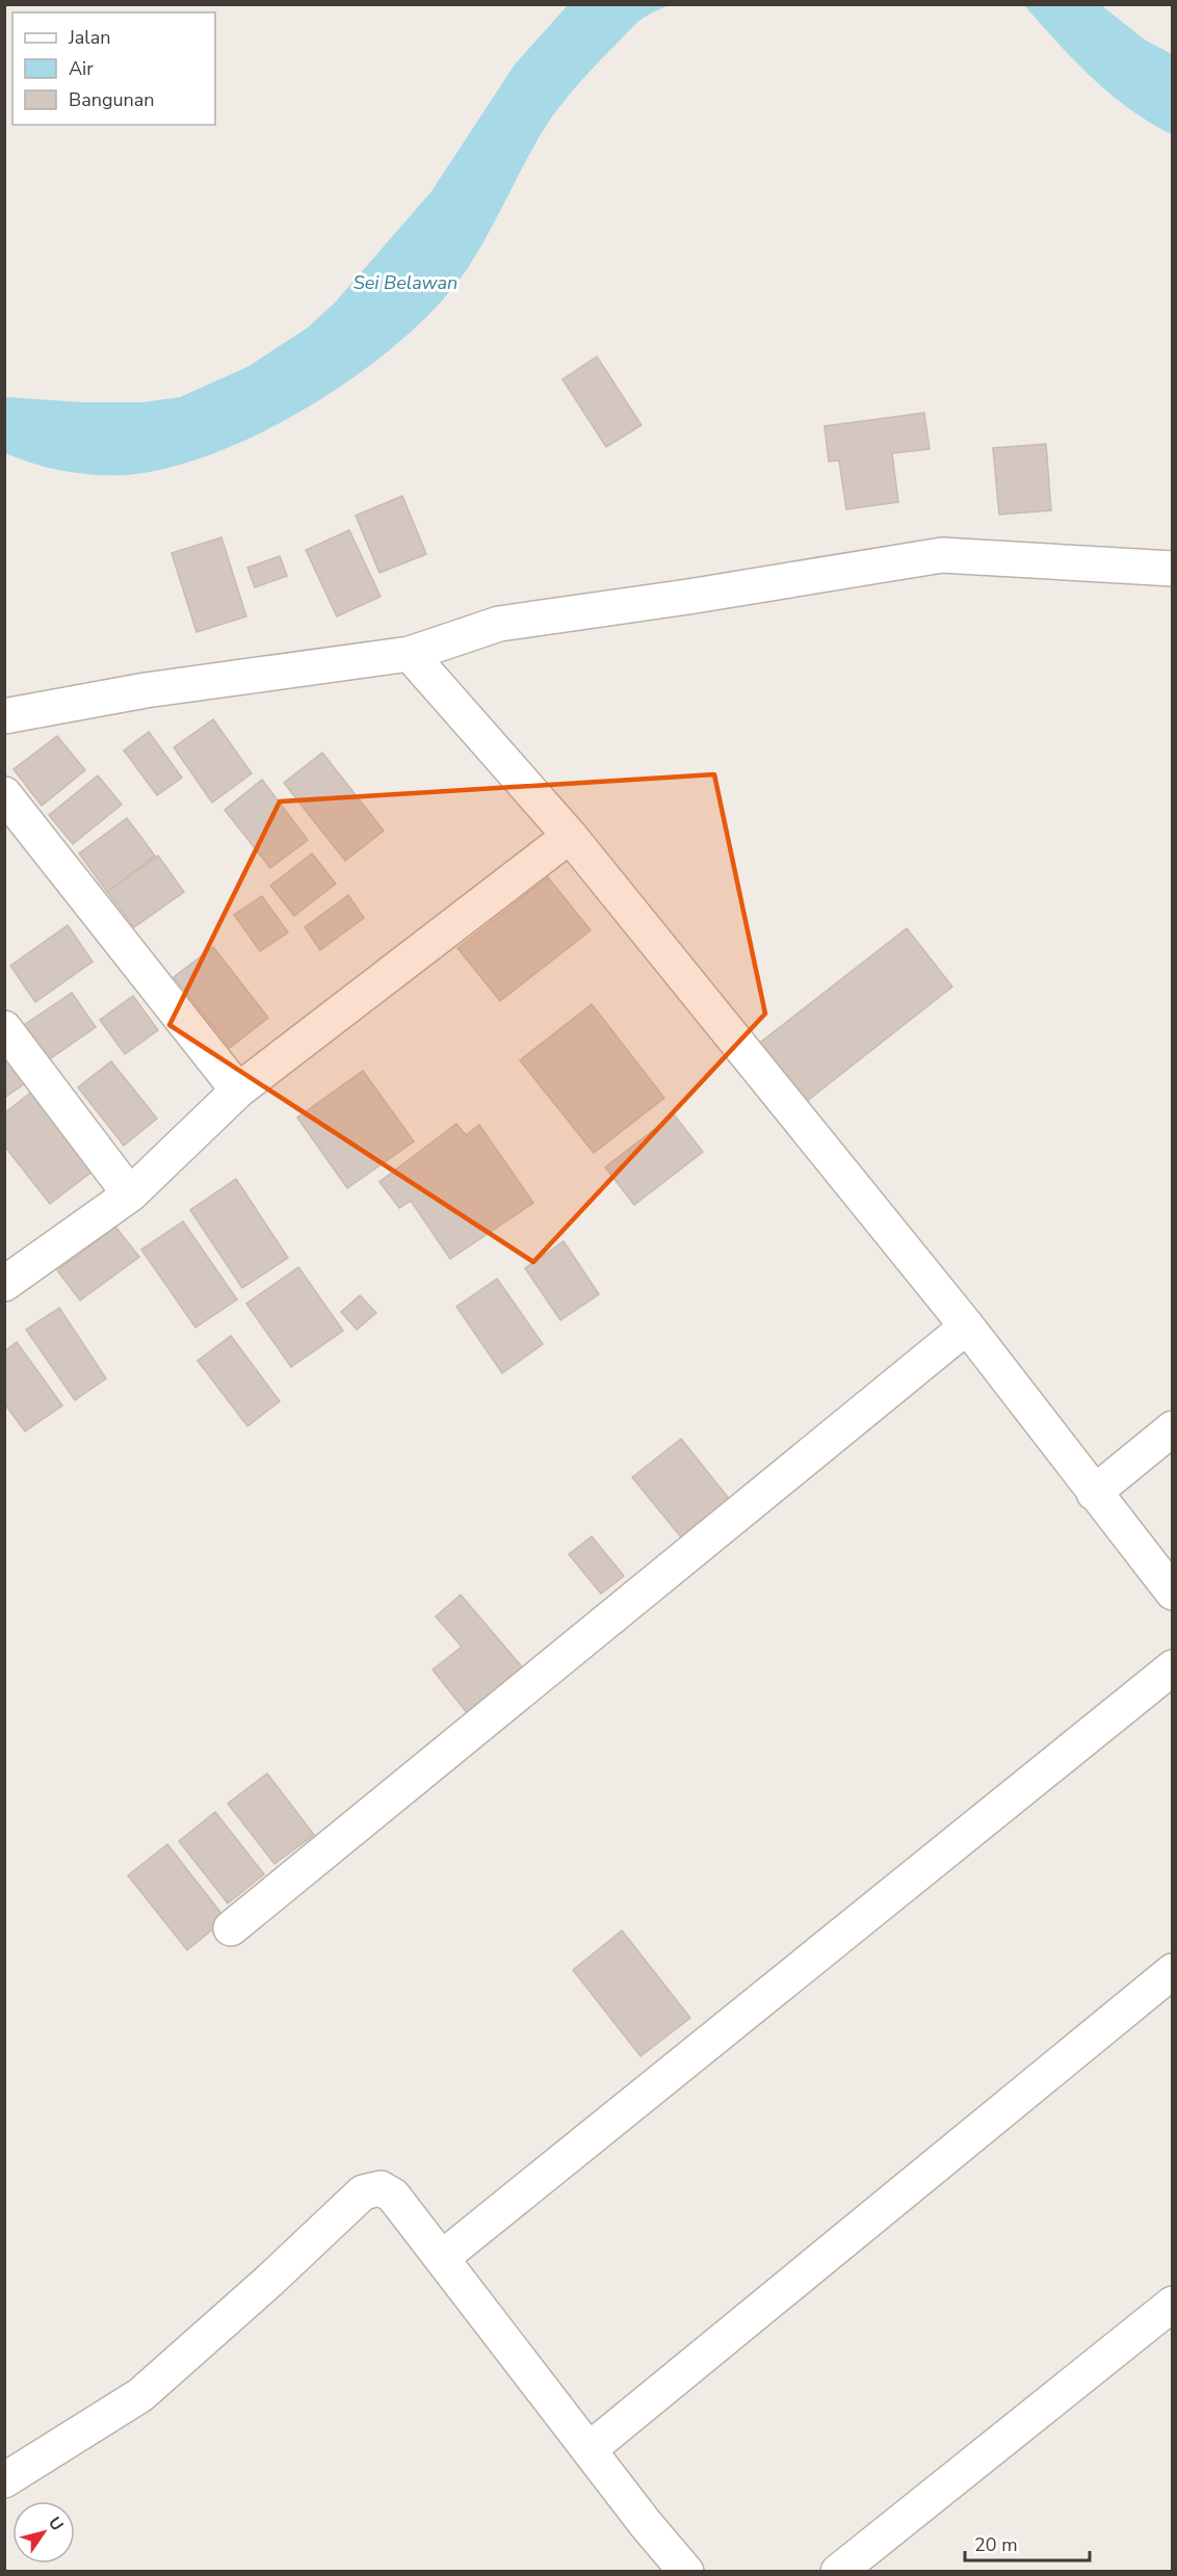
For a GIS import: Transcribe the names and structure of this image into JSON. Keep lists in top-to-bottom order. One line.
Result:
{"water":["Sei Belawan"],"legend":["Jalan","Air","Bangunan"],"scale_bar":"20 m","north":"top right"}
